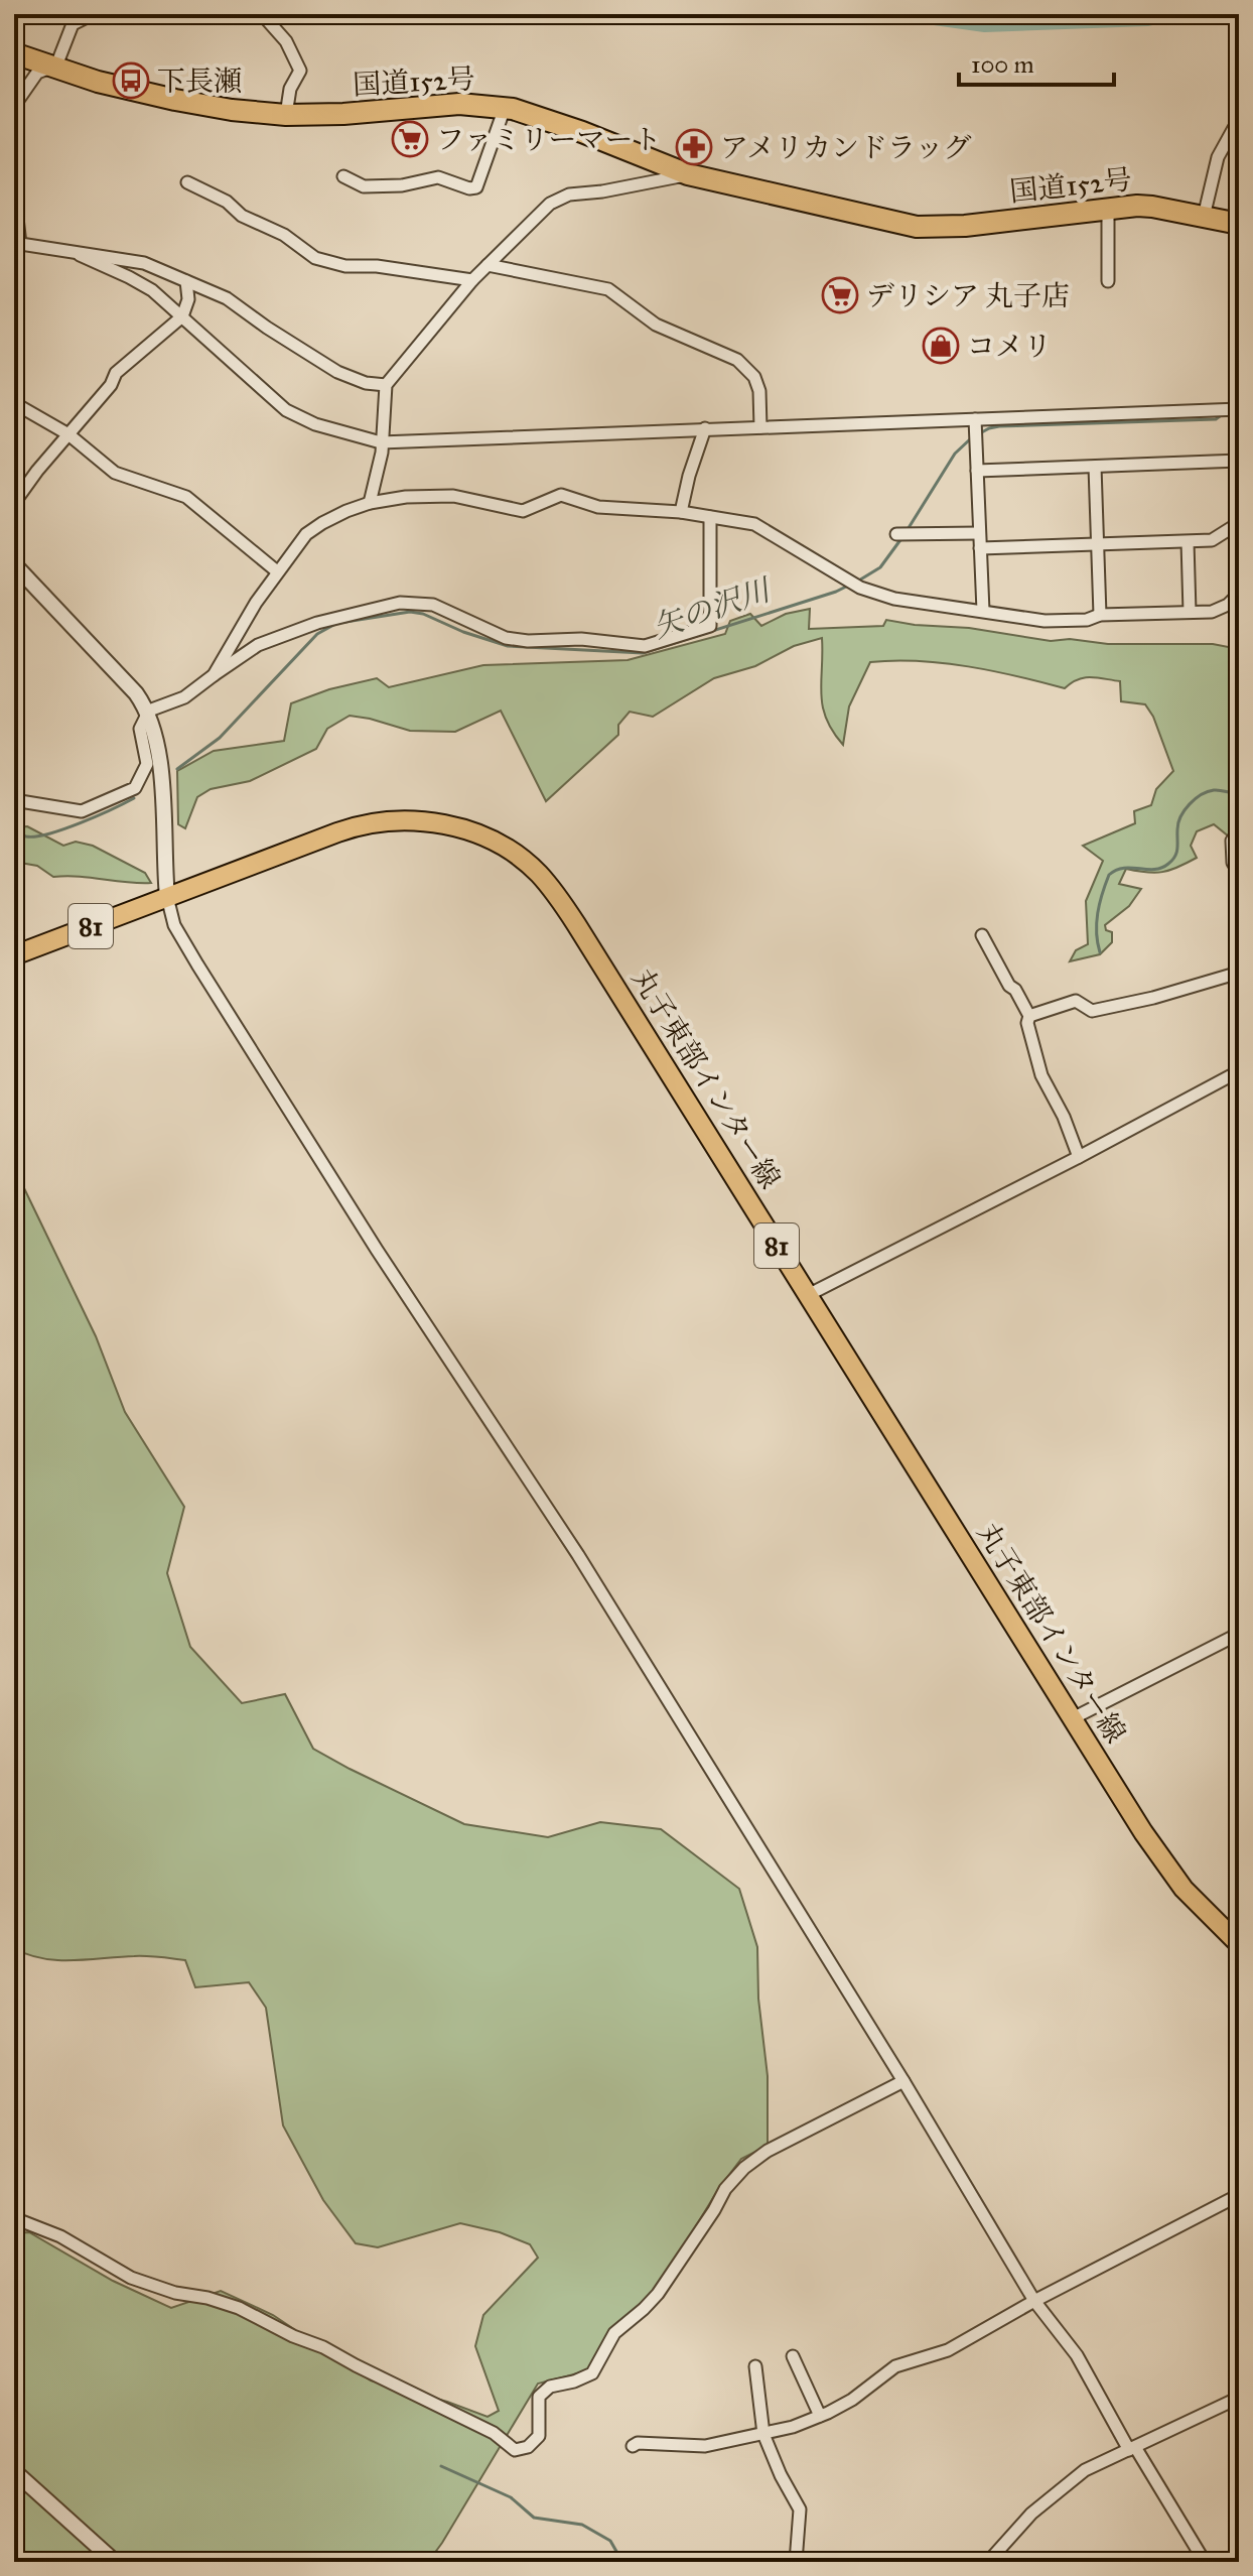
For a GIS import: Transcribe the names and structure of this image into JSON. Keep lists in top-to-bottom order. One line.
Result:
{"streets":{"highway":["国道152号"],"main road":["81","丸子東部インター線"]},"water":["矢の沢川"],"places":{"bus stop":["下長瀬"],"supermarket":["ファミリーマート","デリシア 丸子店"],"pharmacy":["アメリカンドラッグ"],"shop":["コメリ"]},"scale_bar":"100 m"}
